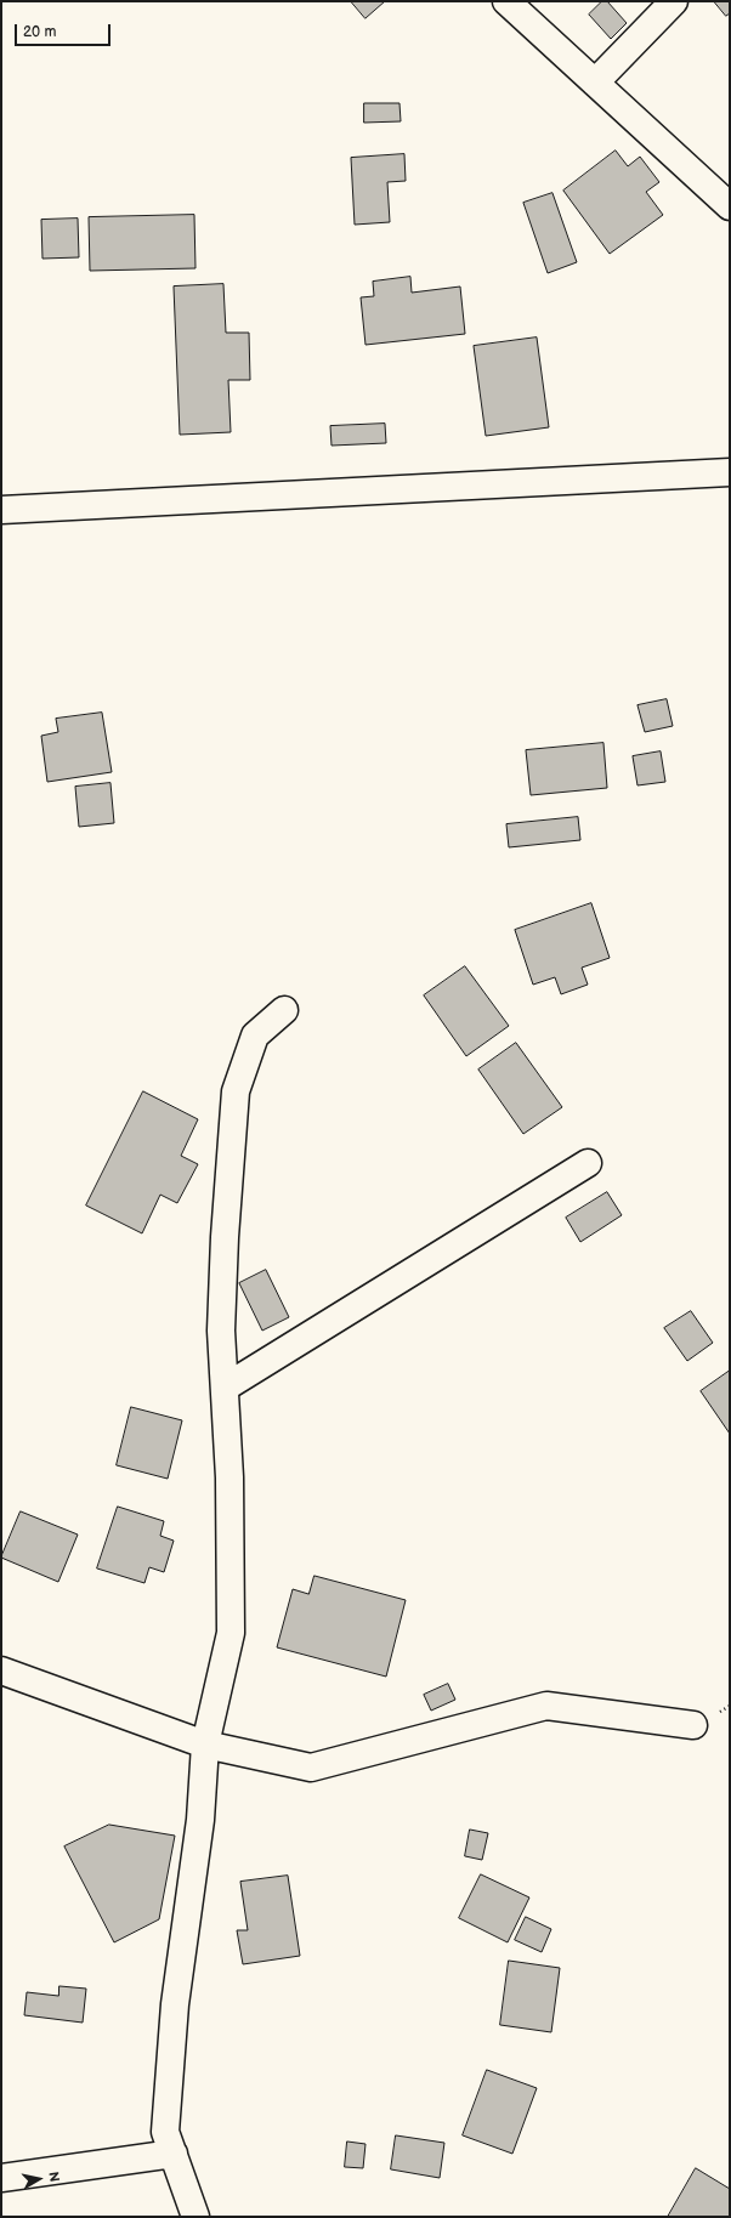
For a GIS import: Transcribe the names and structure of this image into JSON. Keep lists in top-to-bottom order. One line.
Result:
{"scale_bar":"20 m","north":"right"}
